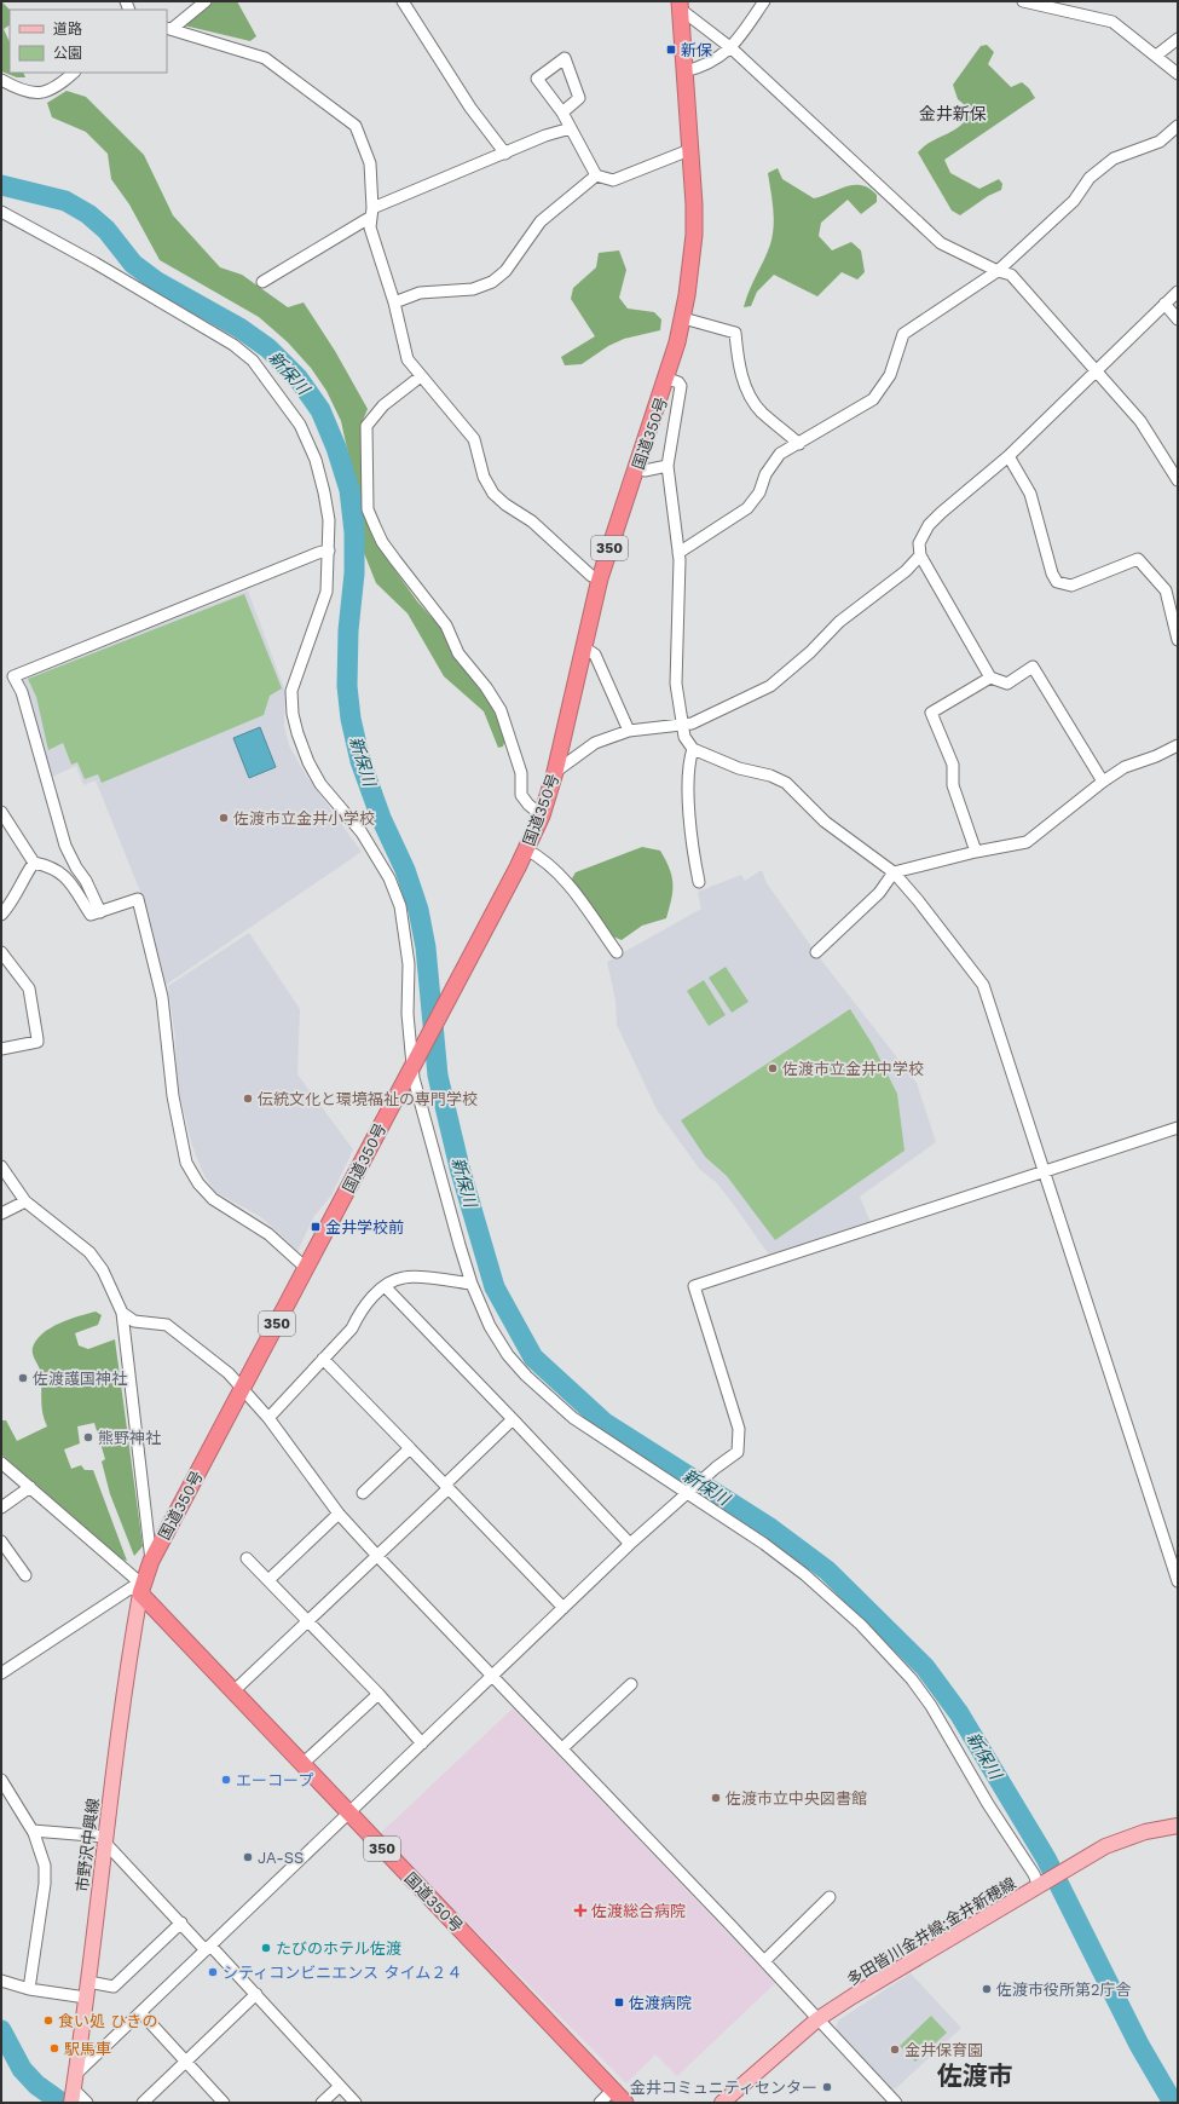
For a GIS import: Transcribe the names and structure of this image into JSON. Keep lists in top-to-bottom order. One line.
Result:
{"streets":{"highway":["国道350号","350"],"main road":["市野沢中興線","多田皆川金井線;金井新穂線"]},"crossings":[["国道350号","市野沢中興線"]],"districts":["金井新保","佐渡市"],"water":["新保川"],"places":{"transit":["新保","金井学校前","佐渡病院"],"other":["佐渡市立金井小学校","佐渡市立金井中学校","伝統文化と環境福祉の専門学校","佐渡護国神社","熊野神社","エーコープ","佐渡市立中央図書館","JA-SS","たびのホテル佐渡","シティコンビニエンス タイム２４","佐渡市役所第2庁舎","食い処 ひきの","駅馬車","金井保育園","金井コミュニティセンター"],"health":["佐渡総合病院"]},"legend":["道路","公園"]}
